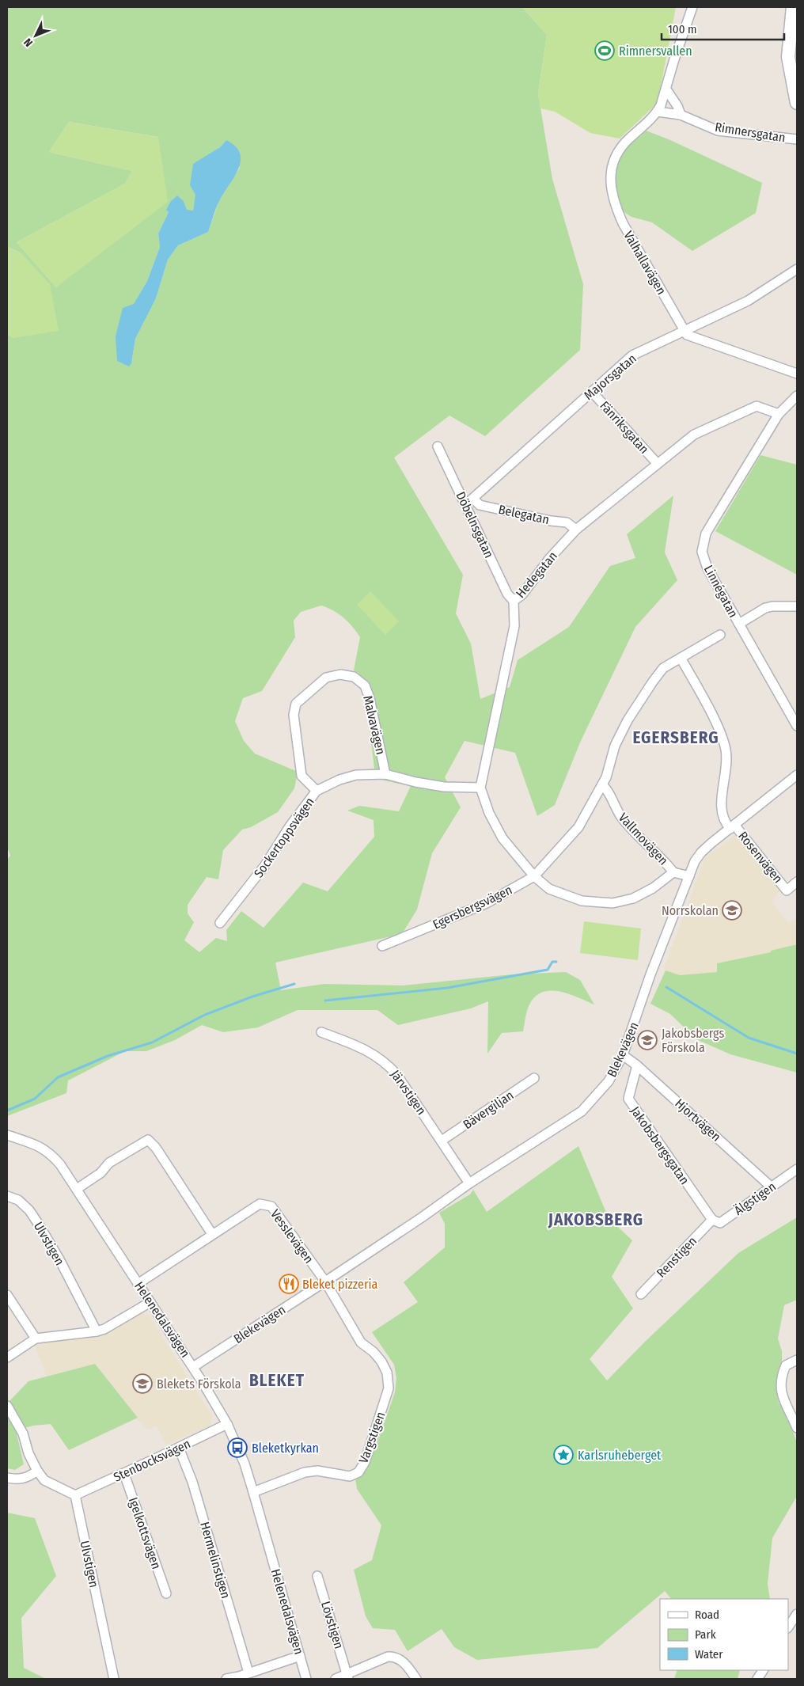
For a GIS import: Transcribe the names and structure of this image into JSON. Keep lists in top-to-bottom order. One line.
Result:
{"streets":{"street":["Rimnersgatan","Valhallavägen","Majorsgatan","Fänriksgatan","Belegatan","Döbelnsgatan","Hedegatan","Linnégatan","Malvavägen","Sockertoppsvägen","Vallmovägen","Rosenvägen","Egersbergsvägen","Blekevägen","Järvstigen","Bävergiljan","Hjortvägen","Jakobsbergsgatan","Älgstigen","Vesslevägen","Ulvstigen","Renstigen","Helenedalsvägen","Vargstigen","Stenbocksvägen","Igelkottsvägen","Hermelinstigen","Lövstigen"]},"crossings":[["Rimnersgatan","Valhallavägen"],["Valhallavägen","Majorsgatan"],["Majorsgatan","Fänriksgatan"],["Majorsgatan","Belegatan"],["Majorsgatan","Döbelnsgatan"],["Fänriksgatan","Hedegatan"],["Belegatan","Hedegatan"],["Döbelnsgatan","Hedegatan"],["Hedegatan","Linnégatan"],["Hedegatan","Sockertoppsvägen"],["Malvavägen","Sockertoppsvägen"],["Vallmovägen","Egersbergsvägen"],["Rosenvägen","Egersbergsvägen"],["Rosenvägen","Blekevägen"],["Blekevägen","Järvstigen"],["Blekevägen","Hjortvägen"],["Blekevägen","Vesslevägen"],["Blekevägen","Helenedalsvägen"],["Blekevägen","Vargstigen"],["Järvstigen","Bävergiljan"],["Hjortvägen","Jakobsbergsgatan"],["Hjortvägen","Älgstigen"],["Jakobsbergsgatan","Älgstigen"],["Jakobsbergsgatan","Renstigen"],["Älgstigen","Renstigen"],["Vesslevägen","Helenedalsvägen"],["Vesslevägen","Vargstigen"],["Ulvstigen","Stenbocksvägen"],["Helenedalsvägen","Vargstigen"],["Helenedalsvägen","Stenbocksvägen"],["Stenbocksvägen","Igelkottsvägen"],["Stenbocksvägen","Hermelinstigen"]],"districts":["EGERSBERG","JAKOBSBERG","BLEKET"],"places":{"sports":["Rimnersvallen"],"school or university":["Norrskolan","Jakobsbergs Förskola","Blekets Förskola"],"restaurant":["Bleket pizzeria"],"bus stop":["Bleketkyrkan"],"place":["Karlsruheberget"]},"legend":["Road","Park","Water"],"scale_bar":"100 m","north":"bottom left"}
